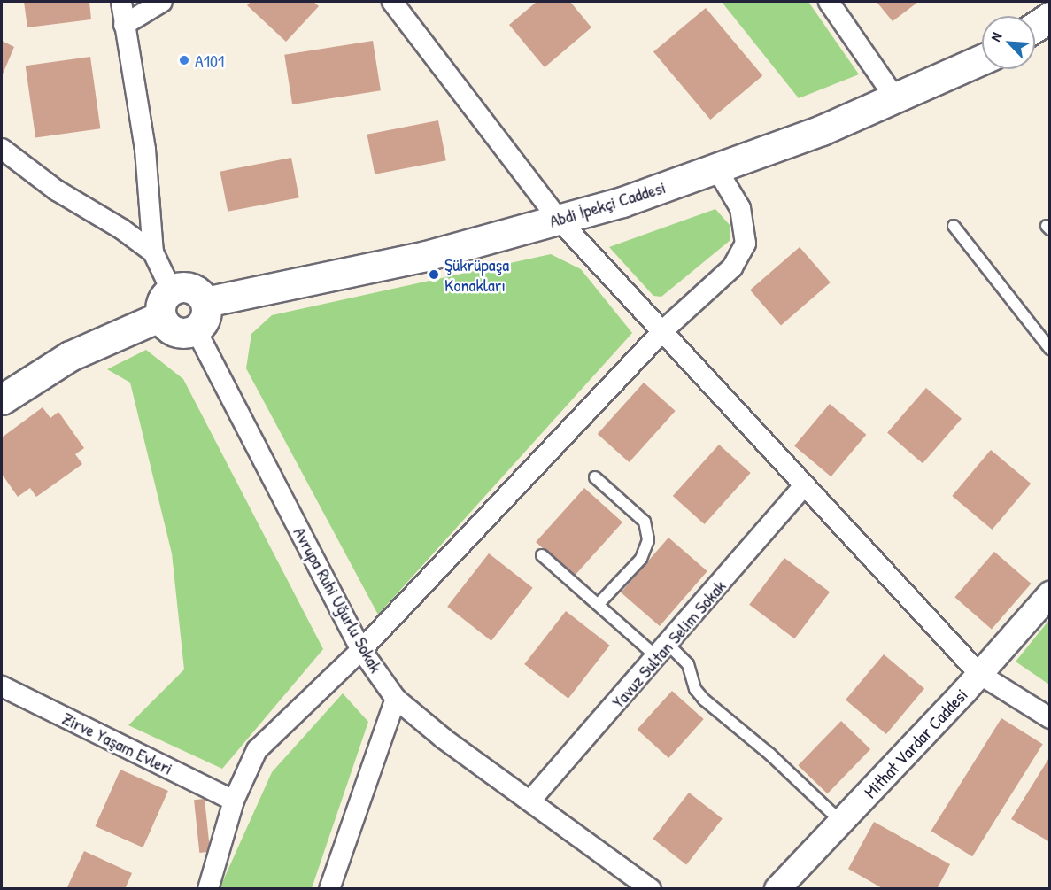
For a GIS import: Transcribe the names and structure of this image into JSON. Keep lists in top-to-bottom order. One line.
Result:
{"streets":{"main road":["Abdi İpekçi Caddesi"],"street":["Avrupa Ruhi Uğurlu Sokak","Yavuz Sultan Selim Sokak","Zirve Yaşam Evleri","Mithat Vardar Caddesi"]},"crossings":[["Abdi İpekçi Caddesi","Avrupa Ruhi Uğurlu Sokak"],["Avrupa Ruhi Uğurlu Sokak","Yavuz Sultan Selim Sokak"]],"places":["A101","Şükrüpaşa Konakları"],"north":"top left"}
